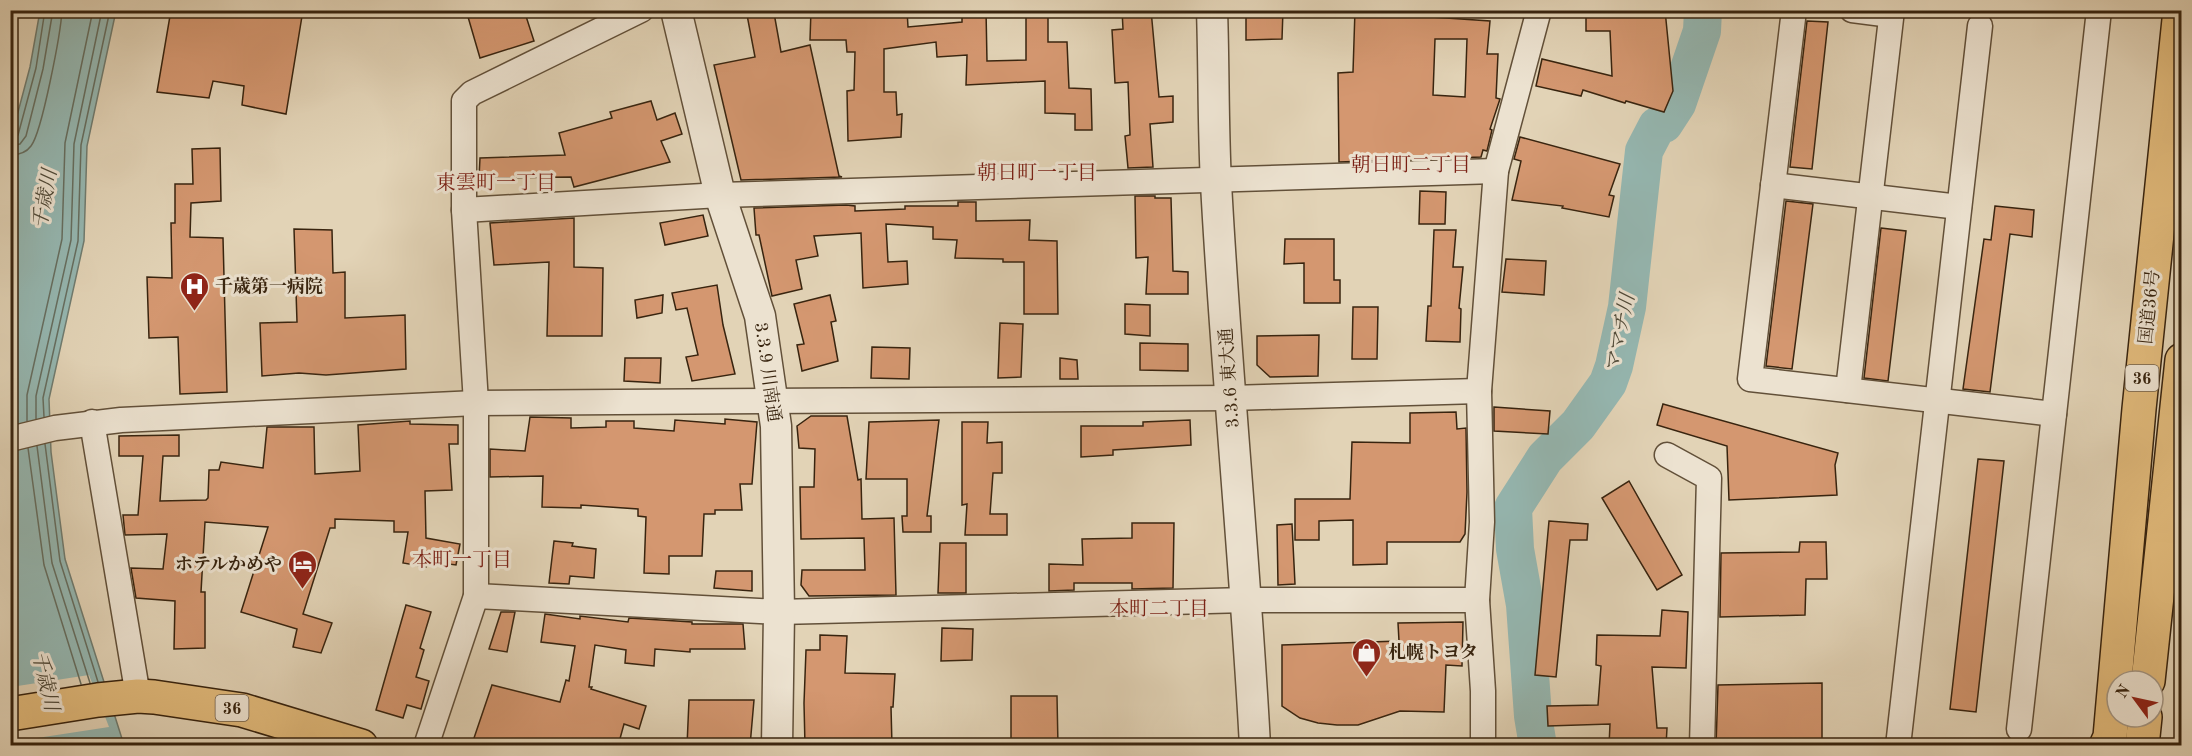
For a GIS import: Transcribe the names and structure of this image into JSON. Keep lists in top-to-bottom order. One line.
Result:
{"streets":{"highway":["国道36号","36"],"street":["3.3.9 川南通","3.3.6 東大通"]},"districts":["朝日町二丁目","朝日町一丁目","東雲町一丁目","本町一丁目","本町二丁目"],"water":["千歳川","ママチ川"],"places":{"hospital":["千歳第一病院"],"hotel":["ホテルかめや"],"shop":["札幌トヨタ"]},"north":"top left"}
